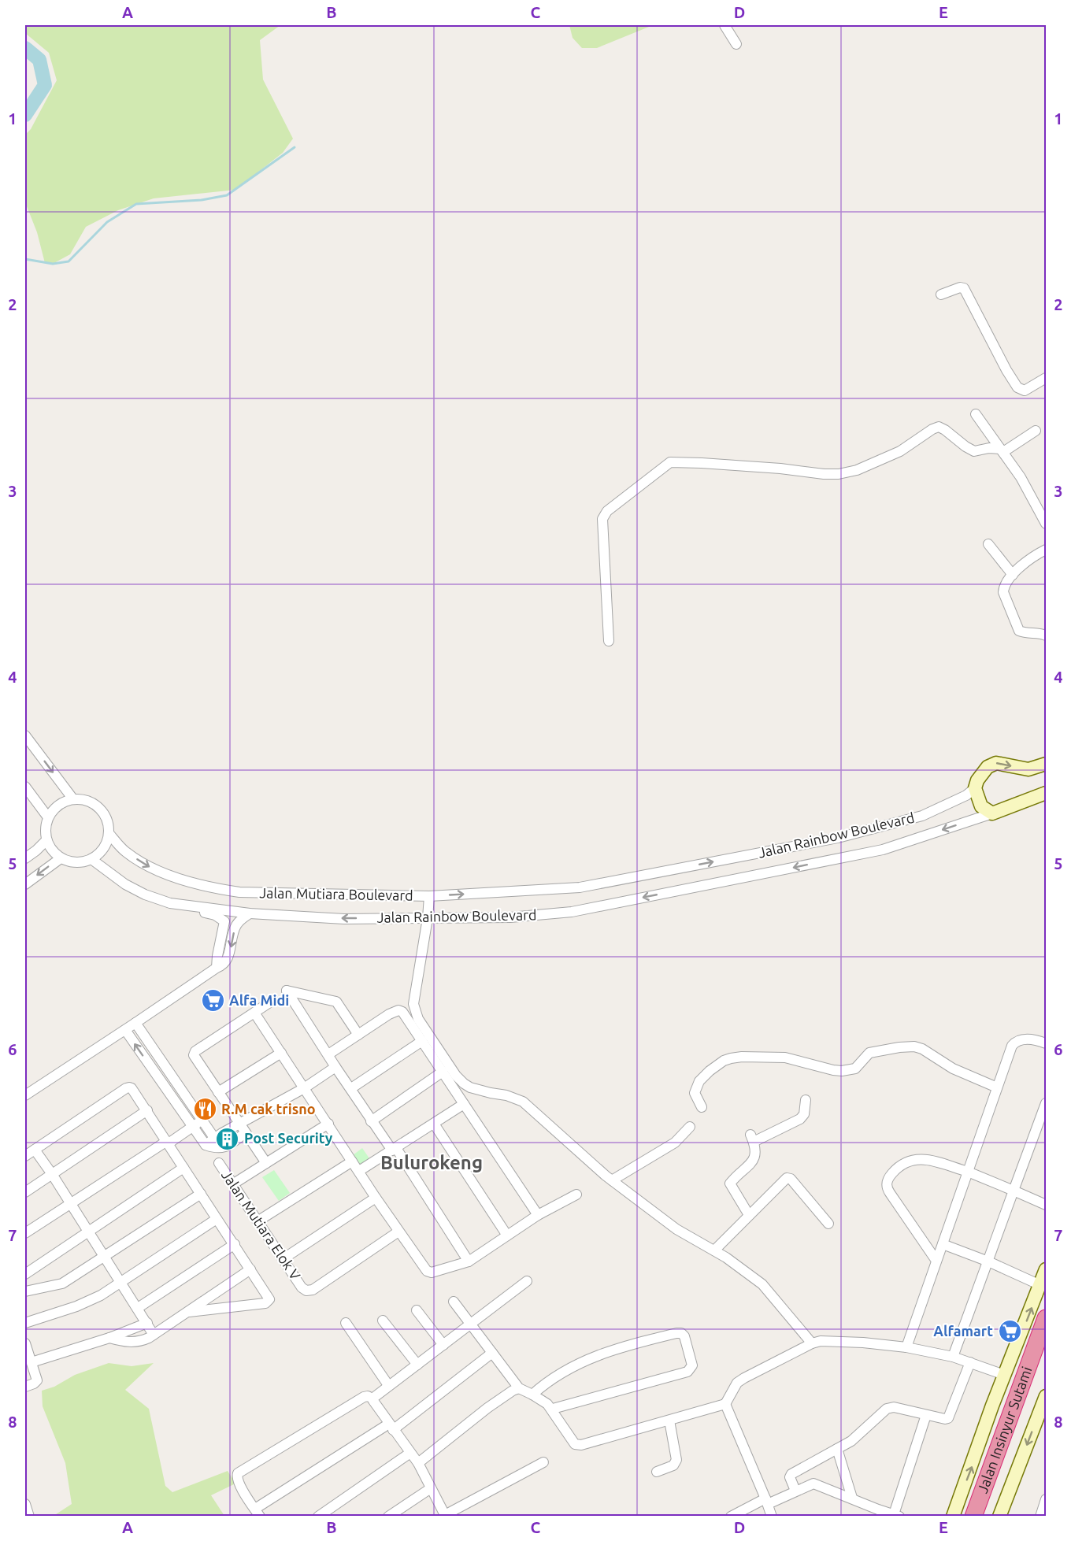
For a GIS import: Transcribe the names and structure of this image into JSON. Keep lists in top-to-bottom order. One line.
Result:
{"streets":{"highway":["Jalan Insinyur Sutami"],"street":["Jalan Rainbow Boulevard","Jalan Mutiara Boulevard","Jalan Mutiara Elok V"]},"crossings":[["Jalan Rainbow Boulevard","Jalan Mutiara Boulevard"]],"one_way":["Jalan Mutiara Boulevard"],"districts":["Bulurokeng"],"places":{"supermarket":["Alfa Midi","Alfamart"],"restaurant":["R.M cak trisno"],"building":["Post Security"]},"grid":{"columns":["A","B","C","D","E"],"rows":["1","2","3","4","5","6","7","8"]}}
